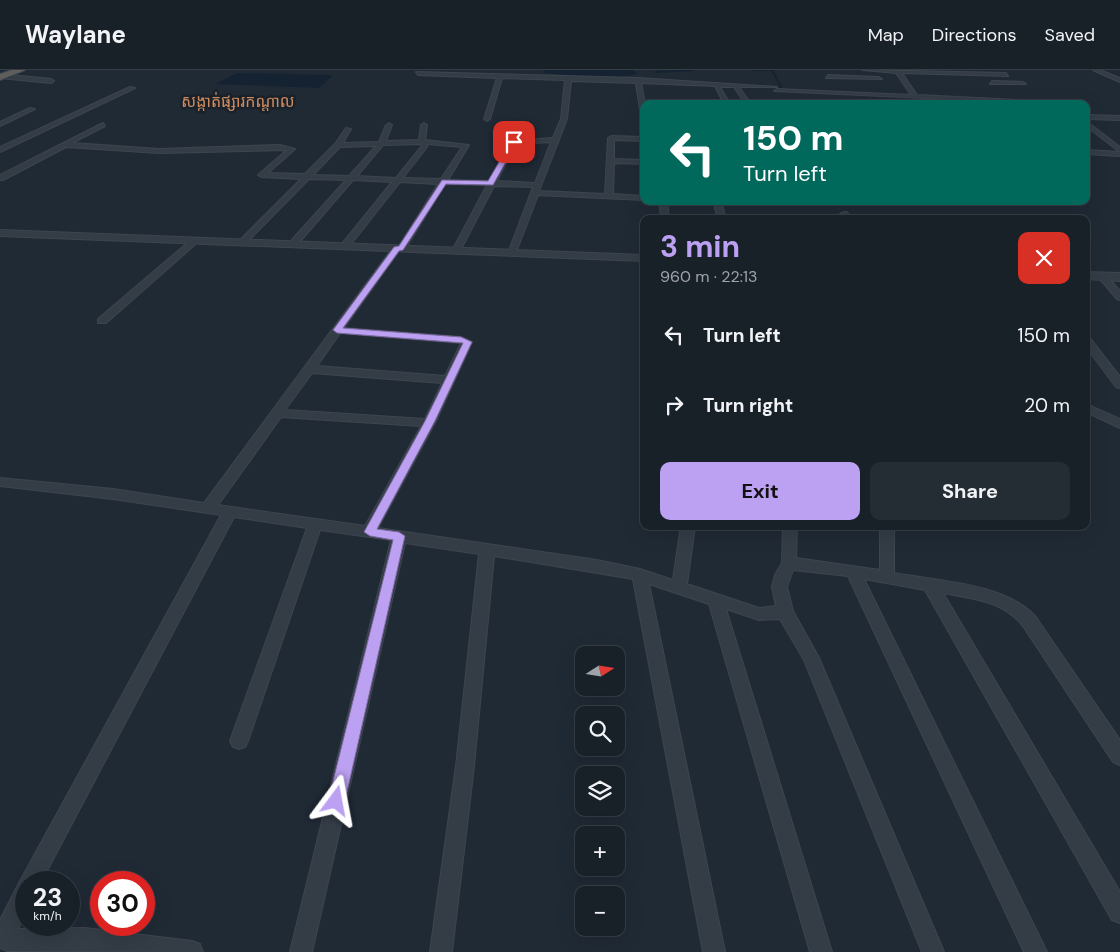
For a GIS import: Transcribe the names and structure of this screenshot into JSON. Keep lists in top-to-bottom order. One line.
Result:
{"districts":["សង្កាត់ផ្សារកណ្ដាល"],"north":"right","page":{"header":"Waylane","nav":["Map","Directions","Saved"],"turn":["150 m","Turn left"],"heading":["3 min","960 m · 22:13"],"list":[{"name":"Turn left","value":"150 m"},{"name":"Turn right","value":"20 m"}],"buttons":["Exit","Share"],"map_buttons":["+","−"],"speed":"23 km/h","limit":"30"}}
